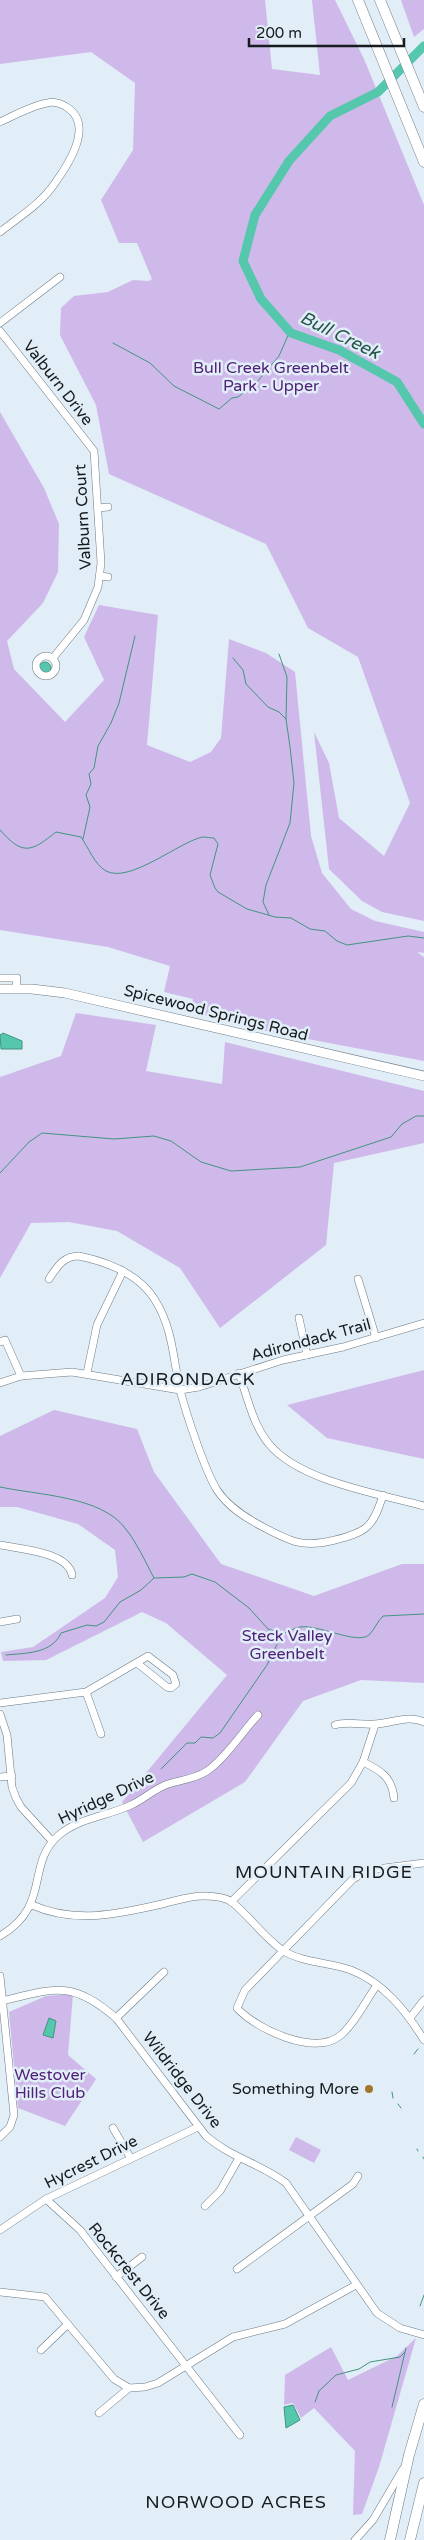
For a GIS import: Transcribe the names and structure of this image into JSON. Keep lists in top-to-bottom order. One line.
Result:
{"streets":{"main road":["Spicewood Springs Road"],"street":["Valburn Drive","Valburn Court","Adirondack Trail","Hyridge Drive","Wildridge Drive","Hycrest Drive","Rockcrest Drive"]},"crossings":[["Valburn Drive","Valburn Court"],["Wildridge Drive","Hycrest Drive"],["Hycrest Drive","Rockcrest Drive"]],"districts":["ADIRONDACK","MOUNTAIN RIDGE","NORWOOD ACRES"],"water":["Bull Creek"],"parks":["Bull Creek Greenbelt Park - Upper","Steck Valley Greenbelt","Westover Hills Club"],"places":["Something More"],"scale_bar":"200 m"}
